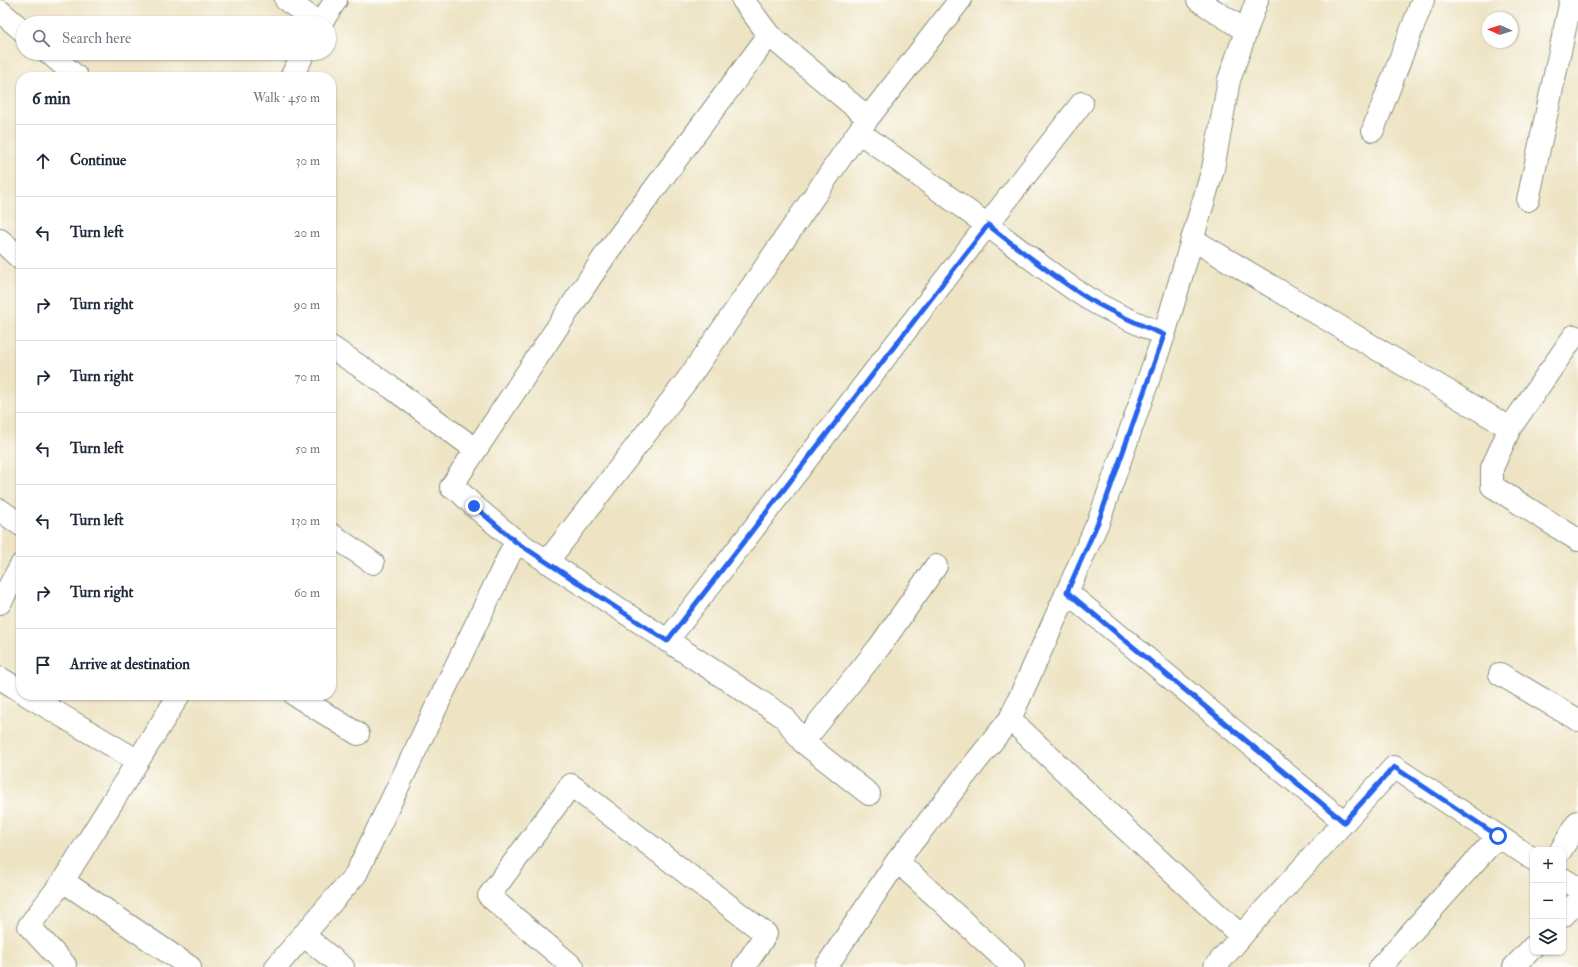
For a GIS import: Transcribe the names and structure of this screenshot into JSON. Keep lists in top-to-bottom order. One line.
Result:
{"north":"left","page":{"search":"Search here","heading":["6 min","Walk · 450 m"],"list":[["Continue","30 m"],["Turn left","20 m"],["Turn right","90 m"],["Turn right","70 m"],["Turn left","50 m"],["Turn left","130 m"],["Turn right","60 m"],"Arrive at destination"],"map_buttons":["+","−"]}}
